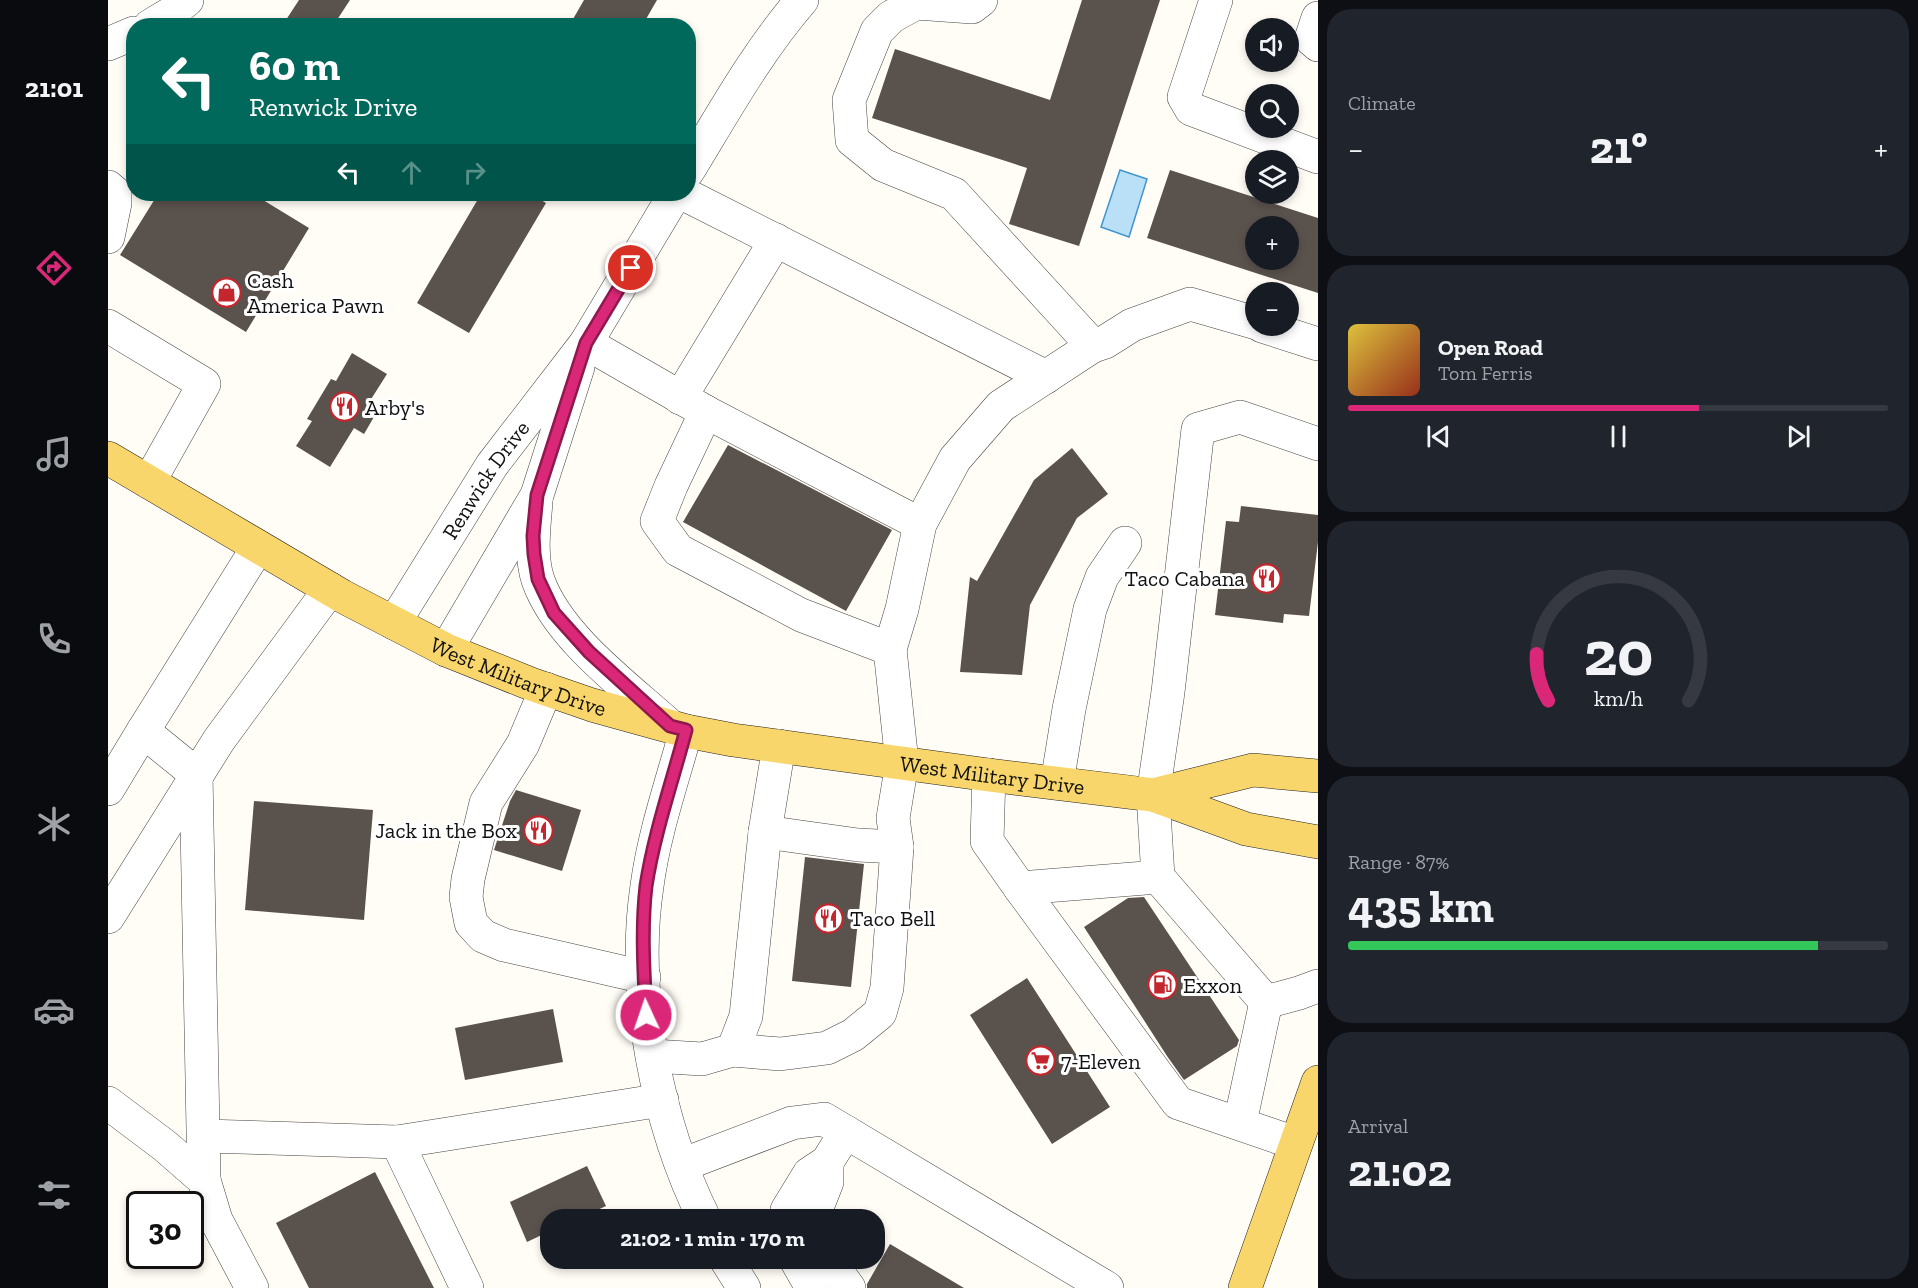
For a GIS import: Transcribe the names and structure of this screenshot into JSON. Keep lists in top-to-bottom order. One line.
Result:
{"streets":{"main road":["West Military Drive"],"street":["Renwick Drive"]},"crossings":[["Renwick Drive","West Military Drive"]],"places":{"shop":["Cash America Pawn"],"restaurant":["Arby's","Taco Cabana","Jack in the Box","Taco Bell"],"fuel station":["Exxon"],"supermarket":["7-Eleven"]},"page":{"tabs":"21:01","tile":["Climate",["Range · 87%","435 km"],["Arrival","21:02"]],"map_buttons":["+","−"],"turn":["60 m","Renwick Drive"],"heat":["−","21°","+"],"song":["Open Road","Tom Ferris"],"limit":"30","trip":"21:02 · 1 min · 170 m","gauge":["20","km/h"]}}
